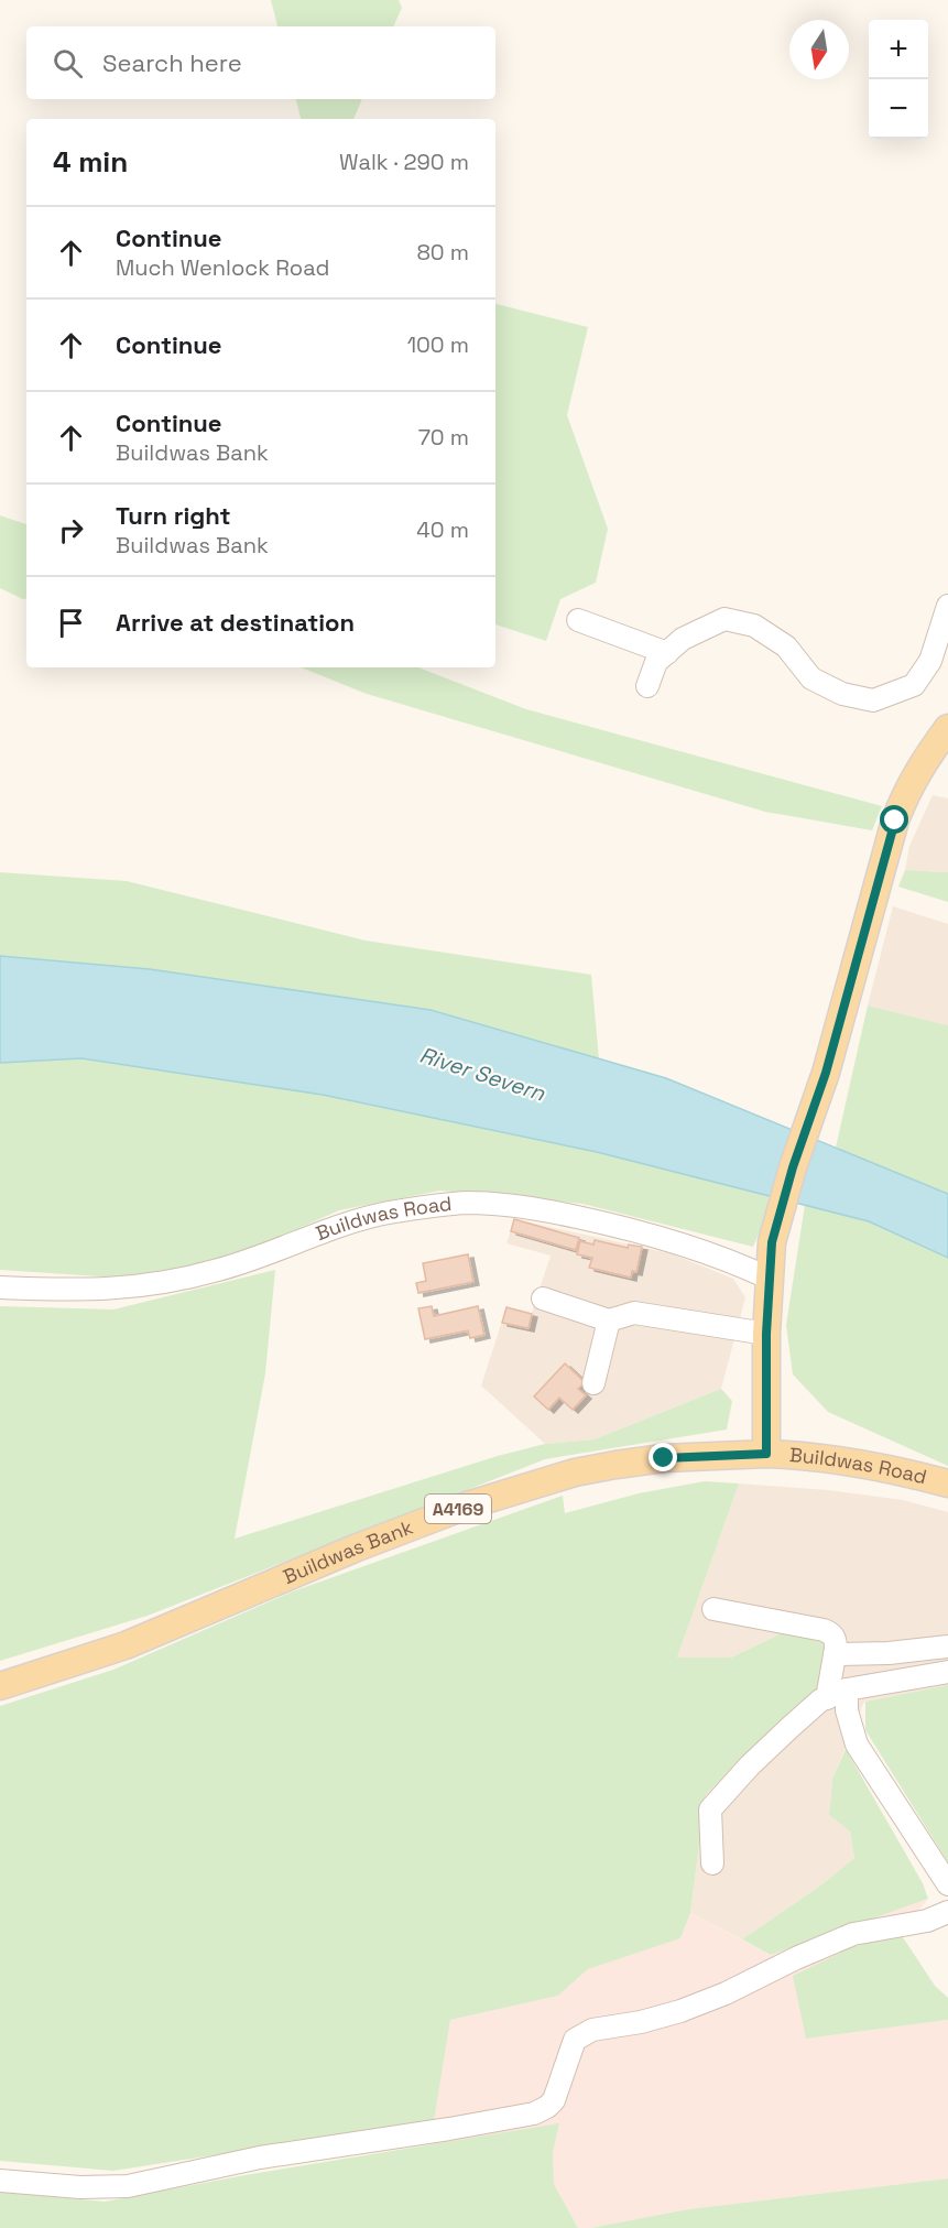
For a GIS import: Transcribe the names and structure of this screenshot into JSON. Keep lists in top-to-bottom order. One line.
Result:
{"streets":{"main road":["Buildwas Road","A4169","Buildwas Bank"]},"crossings":[["Buildwas Road","Buildwas Bank"]],"water":["River Severn"],"north":"bottom","page":{"map_buttons":["+","−"],"search":"Search here","heading":["4 min","Walk · 290 m"],"list":[["Continue","Much Wenlock Road","80 m"],["Continue","100 m"],["Continue","Buildwas Bank","70 m"],["Turn right","Buildwas Bank","40 m"],"Arrive at destination"]}}
